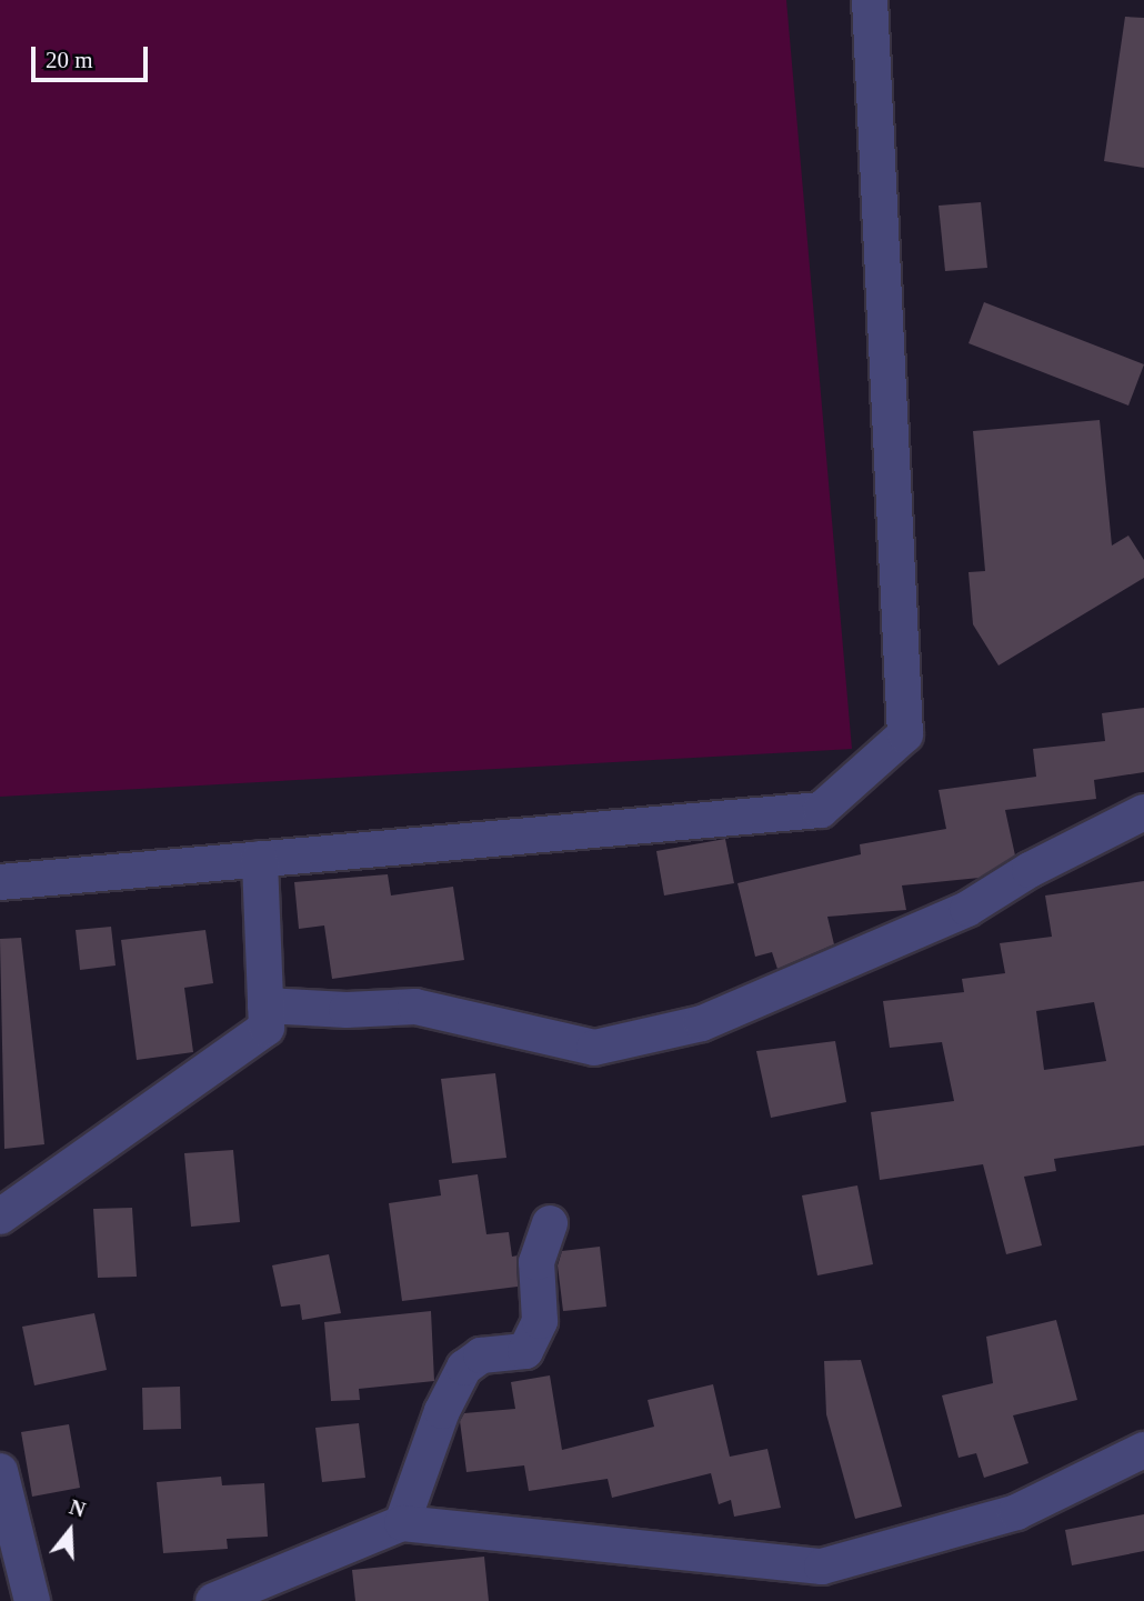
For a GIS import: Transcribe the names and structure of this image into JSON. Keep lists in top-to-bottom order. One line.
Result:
{"scale_bar":"20 m","north":"top"}
